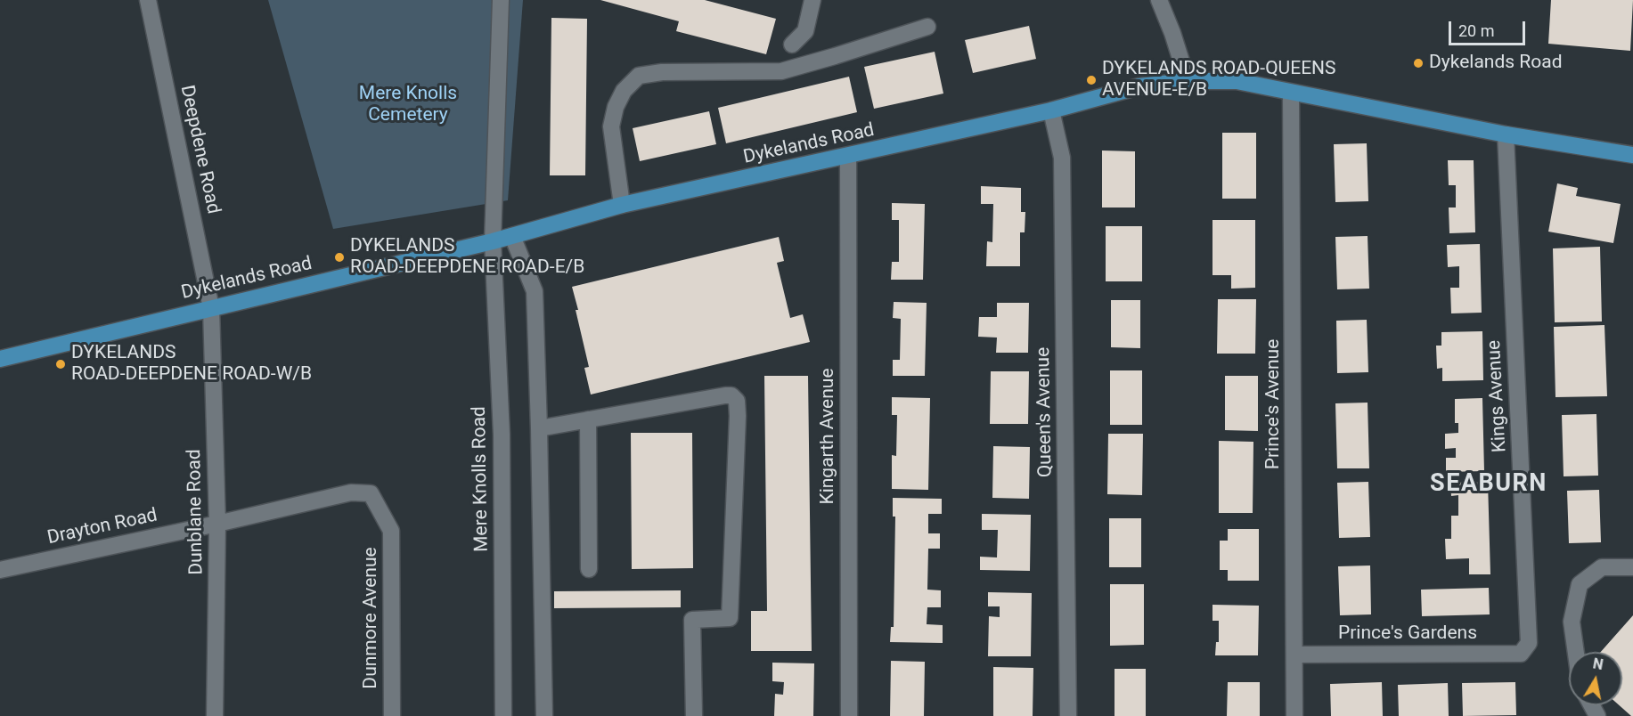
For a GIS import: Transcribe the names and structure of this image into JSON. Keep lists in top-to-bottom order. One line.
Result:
{"streets":{"main road":["Dykelands Road"],"street":["Deepdene Road","Kings Avenue","Prince's Avenue","Queen's Avenue","Kingarth Avenue","Mere Knolls Road","Dunblane Road","Drayton Road","Dunmore Avenue","Prince's Gardens"]},"crossings":[["Dykelands Road","Deepdene Road"],["Dykelands Road","Kings Avenue"],["Dykelands Road","Prince's Avenue"],["Dykelands Road","Queen's Avenue"],["Dykelands Road","Kingarth Avenue"],["Dykelands Road","Mere Knolls Road"],["Dykelands Road","Dunblane Road"],["Deepdene Road","Dunblane Road"],["Kings Avenue","Prince's Gardens"],["Prince's Avenue","Prince's Gardens"],["Dunblane Road","Drayton Road"],["Drayton Road","Dunmore Avenue"]],"districts":["SEABURN"],"parks":["Mere Knolls Cemetery"],"places":["Dykelands Road","DYKELANDS ROAD-QUEENS AVENUE-E/B","DYKELANDS ROAD-DEEPDENE ROAD-E/B","DYKELANDS ROAD-DEEPDENE ROAD-W/B"],"scale_bar":"20 m","north":"top"}
